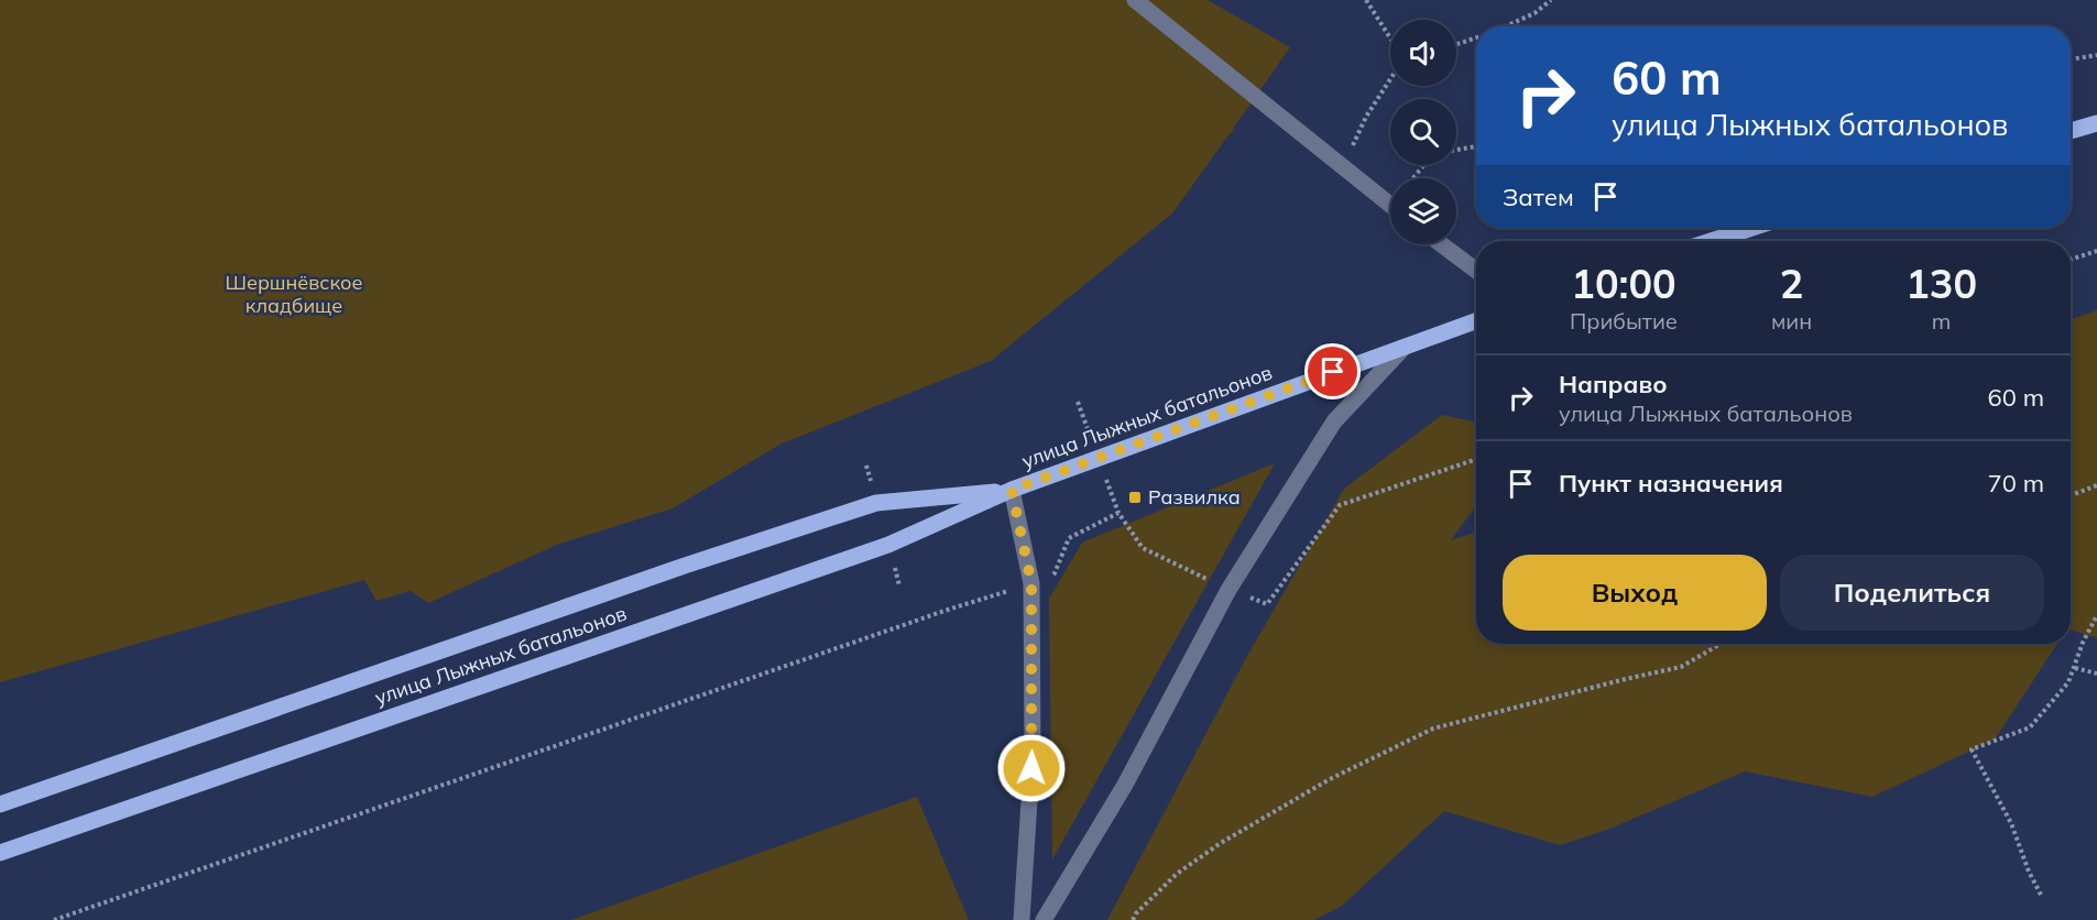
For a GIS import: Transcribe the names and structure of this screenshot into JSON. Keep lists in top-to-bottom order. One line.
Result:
{"streets":{"main road":["улица Лыжных батальонов"]},"parks":["Шершнёвское кладбище"],"places":{"transit":["Развилка"]},"page":{"turn":["60 m","улица Лыжных батальонов"],"then":"Затем","eta":["10:00","Прибытие","2","мин","130","m"],"list":[{"name":"Направо","note":"улица Лыжных батальонов","value":"60 m"},{"name":"Пункт назначения","value":"70 m"}],"buttons":["Выход","Поделиться"]}}
